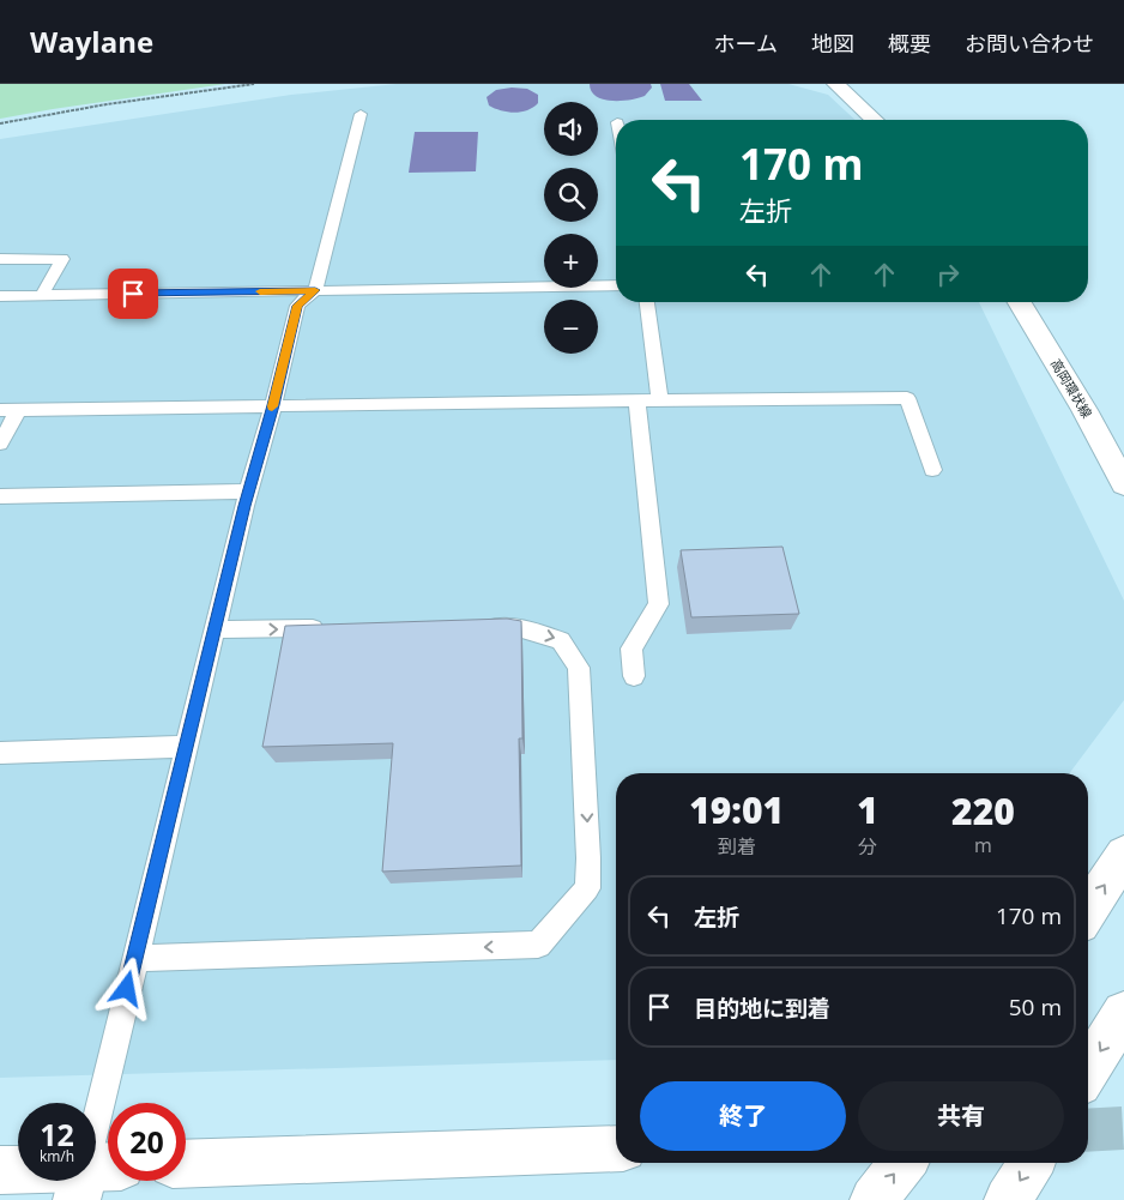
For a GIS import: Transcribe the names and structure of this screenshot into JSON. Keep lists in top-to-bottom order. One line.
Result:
{"streets":{"main road":["高岡環状線"]},"page":{"header":"Waylane","nav":["ホーム","地図","概要","お問い合わせ"],"map_buttons":["+","−"],"turn":["170 m","左折"],"eta":["19:01","到着","1","分","220","m"],"list":[{"name":"左折","value":"170 m"},{"name":"目的地に到着","value":"50 m"}],"buttons":["終了","共有"],"speed":"12 km/h","limit":"20"}}
